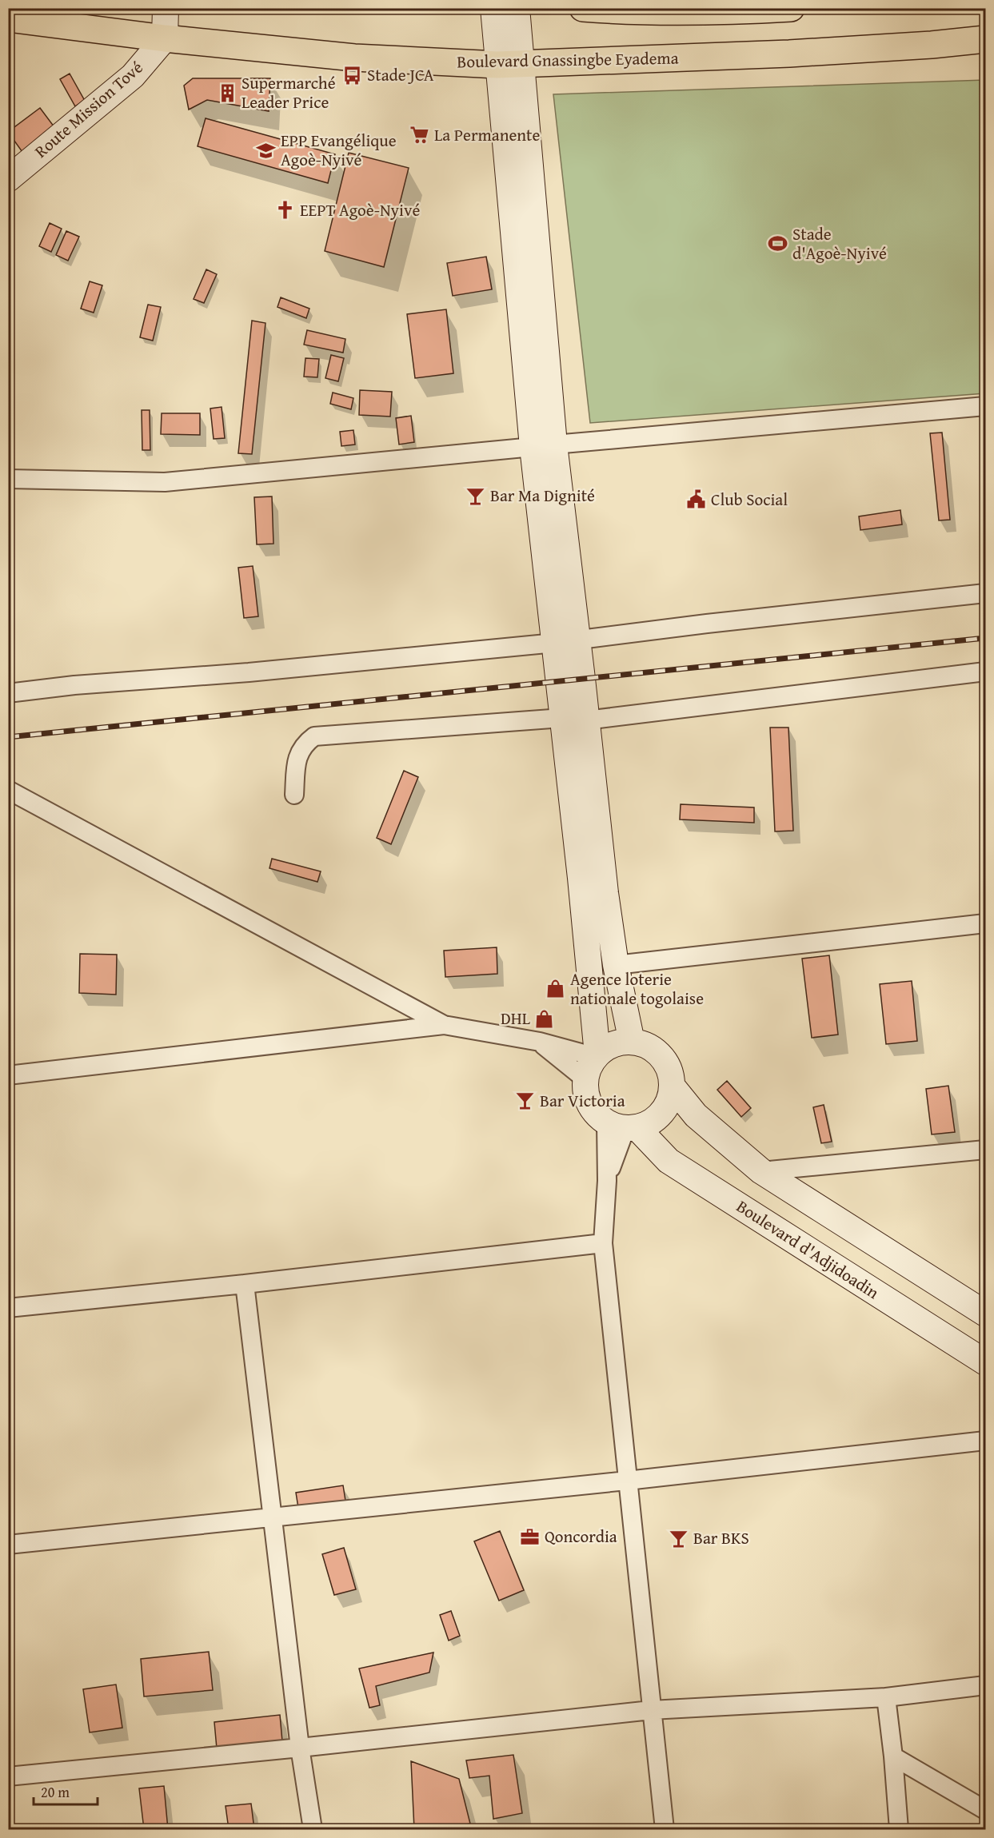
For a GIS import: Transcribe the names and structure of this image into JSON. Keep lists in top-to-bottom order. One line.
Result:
{"streets":{"highway":["Boulevard Gnassingbe Eyadema"],"main road":["Route Mission Tové","Boulevard d'Adjidoadin"]},"crossings":[["Boulevard Gnassingbe Eyadema","Route Mission Tové"]],"places":{"bus stop":["Stade JCA"],"building":["Supermarché Leader Price"],"supermarket":["La Permanente"],"school or university":["EPP Evangélique Agoè-Nyivé"],"church":["EEPT Agoè-Nyivé"],"sports":["Stade d'Agoè-Nyivé"],"bar":["Bar Ma Dignité","Bar Victoria","Bar BKS"],"public building":["Club Social"],"shop":["Agence loterie nationale togolaise","DHL"],"office":["Qoncordia"]},"scale_bar":"20 m"}
